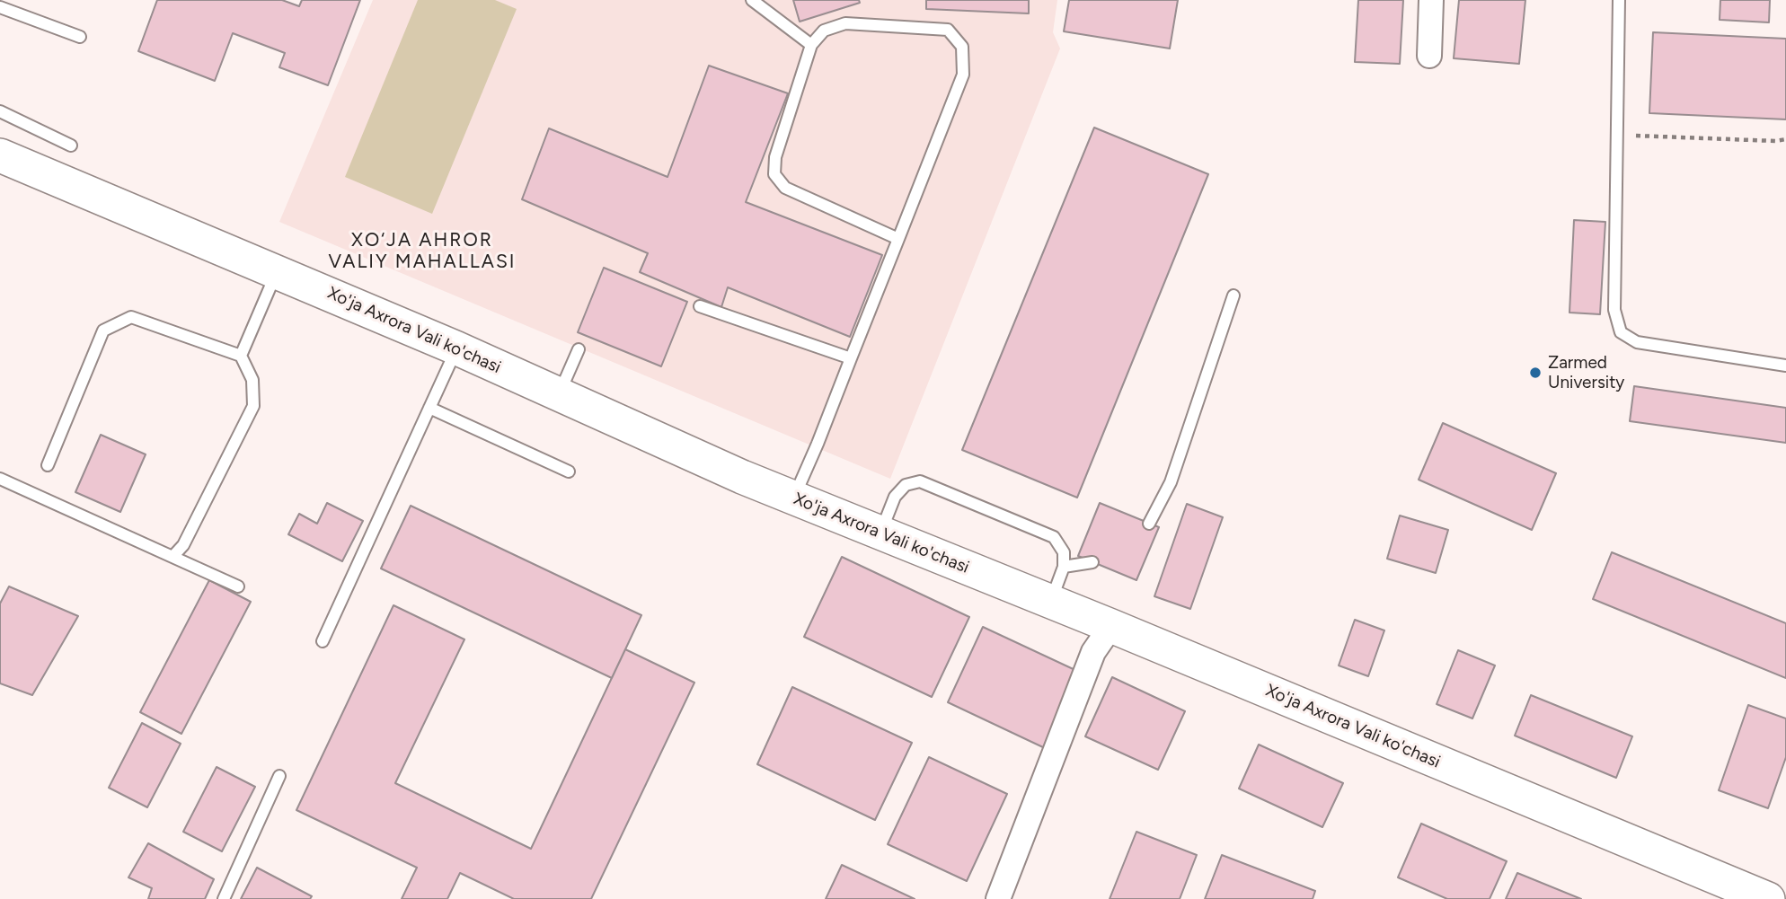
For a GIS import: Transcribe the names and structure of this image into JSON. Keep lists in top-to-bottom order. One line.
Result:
{"streets":{"main road":["Xo'ja Axrora Vali ko'chasi"]},"districts":["XO‘JA AHROR VALIY MAHALLASI"],"places":["Zarmed University"]}
